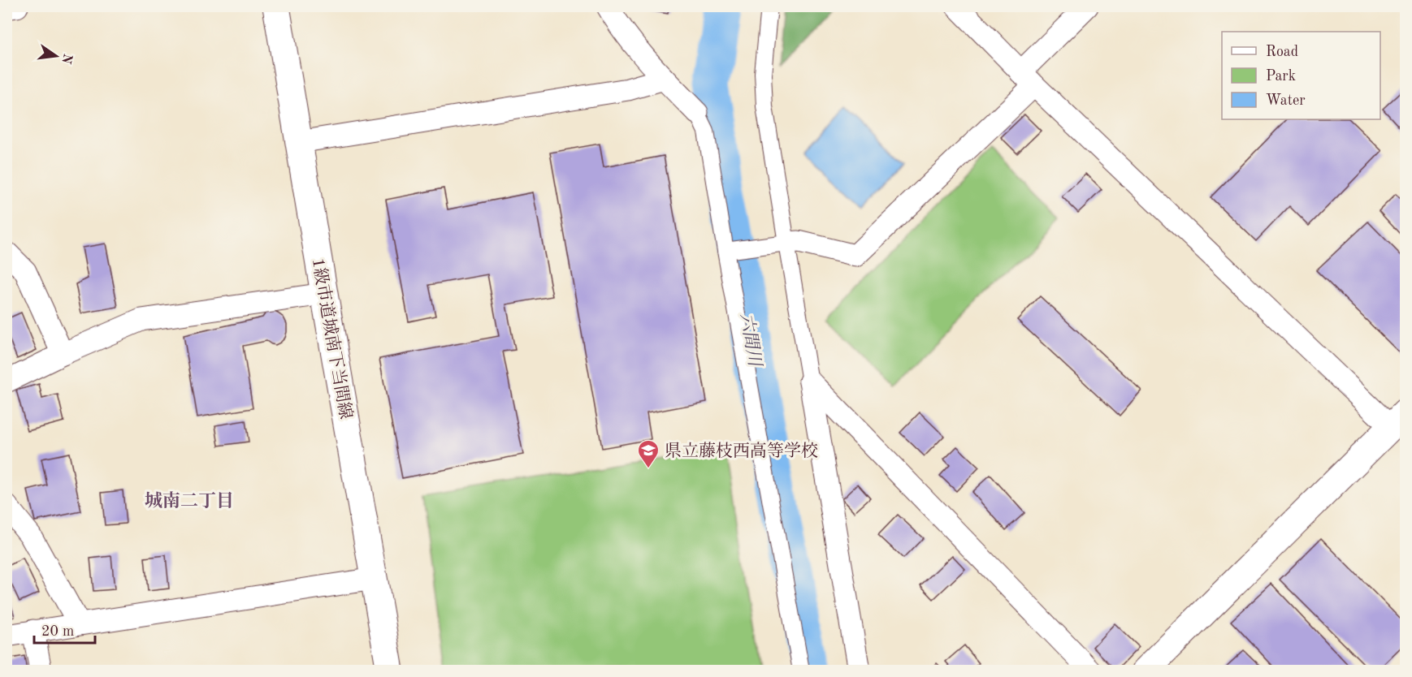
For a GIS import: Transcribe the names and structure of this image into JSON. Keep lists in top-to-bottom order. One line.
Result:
{"streets":{"street":["1級市道城南下当間線"]},"districts":["城南二丁目"],"water":["六間川"],"places":{"school or university":["県立藤枝西高等学校"]},"legend":["Road","Park","Water"],"scale_bar":"20 m","north":"right"}
